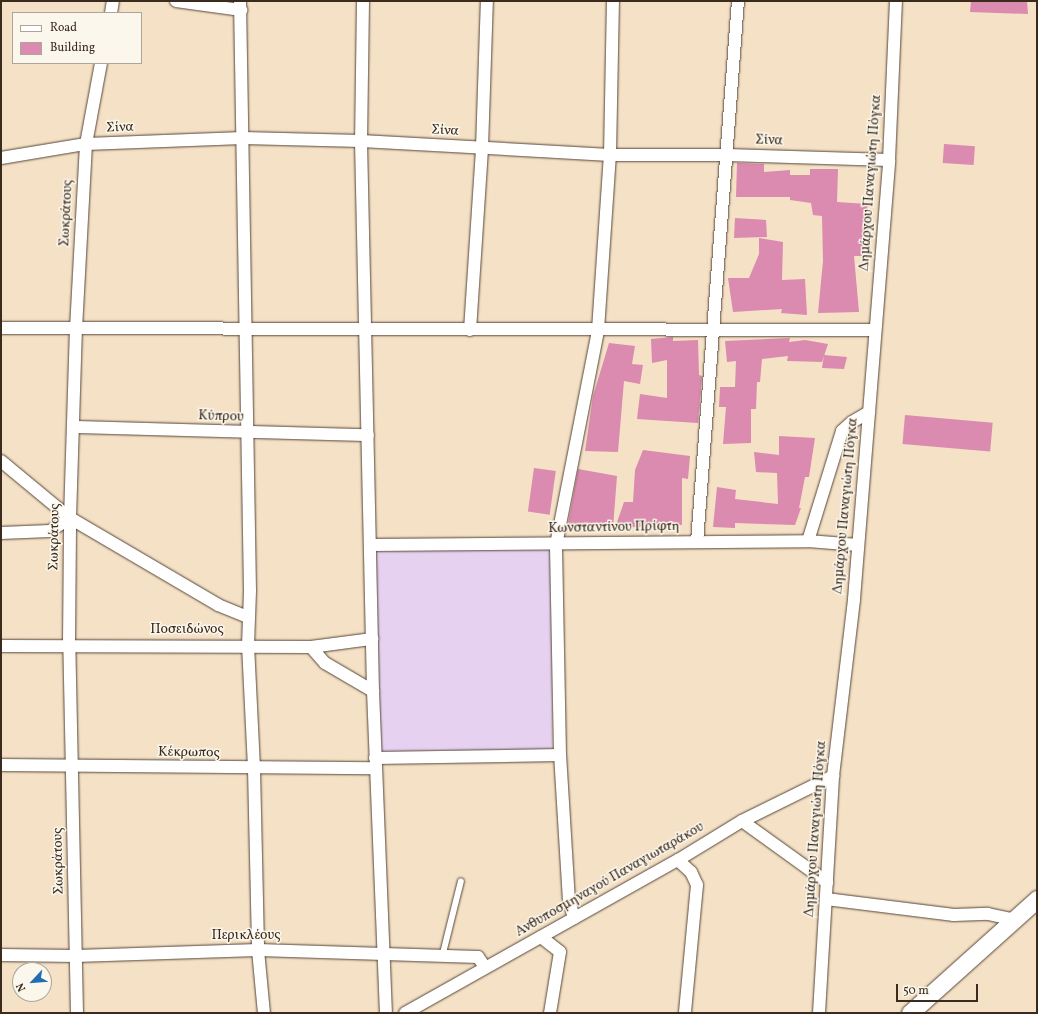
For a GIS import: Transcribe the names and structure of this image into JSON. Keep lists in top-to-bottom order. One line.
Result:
{"streets":{"street":["Σίνα","Δημάρχου Παναγιώτη Πόγκα","Σωκράτους","Κύπρου","Κωνσταντίνου Πρίφτη","Ποσειδώνος","Κέκρωπος","Ανθυποσμηναγού Παναγιωταράκου","Περικλέους"]},"crossings":[["Σίνα","Δημάρχου Παναγιώτη Πόγκα"],["Σίνα","Σωκράτους"],["Δημάρχου Παναγιώτη Πόγκα","Κωνσταντίνου Πρίφτη"],["Δημάρχου Παναγιώτη Πόγκα","Ανθυποσμηναγού Παναγιωταράκου"],["Σωκράτους","Κύπρου"],["Σωκράτους","Ποσειδώνος"],["Σωκράτους","Κέκρωπος"],["Σωκράτους","Περικλέους"],["Ανθυποσμηναγού Παναγιωταράκου","Περικλέους"]],"legend":["Road","Building"],"scale_bar":"50 m","north":"bottom left"}
